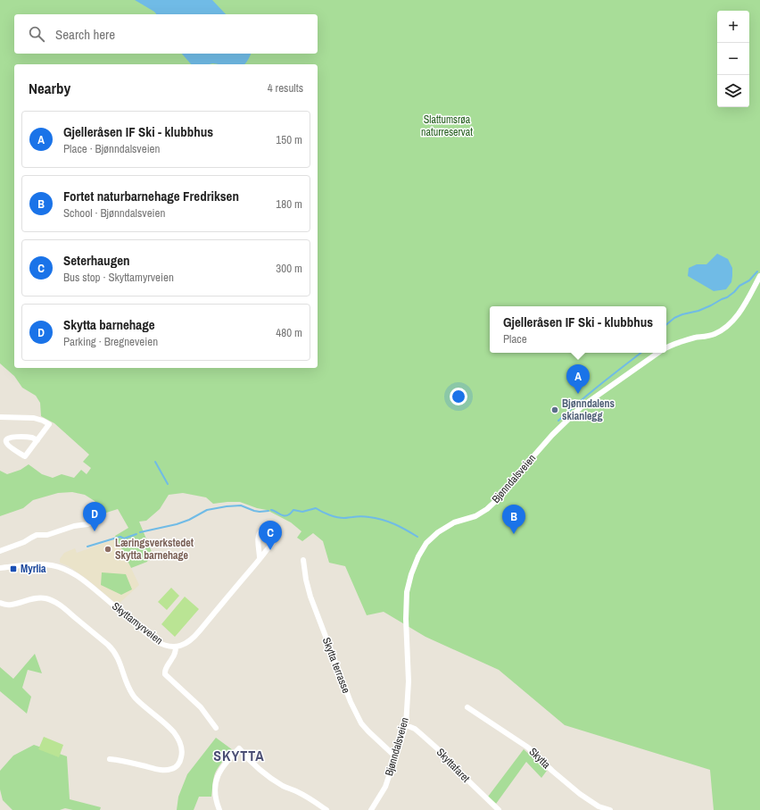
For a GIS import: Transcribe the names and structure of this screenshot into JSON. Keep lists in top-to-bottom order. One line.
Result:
{"streets":{"street":["Bjønndalsveien","Skyttamyrveien","Skytta terrasse","Skytta","Skyttafaret"]},"crossings":[["Bjønndalsveien","Skytta terrasse"],["Bjønndalsveien","Skyttafaret"]],"districts":["SKYTTA"],"parks":["Slattumsrøa naturreservat"],"places":{"other":["Bjønndalens skianlegg","Læringsverkstedet Skytta barnehage"],"transit":["Myrlia"]},"page":{"map_buttons":["+","−"],"search":"Search here","heading":["Nearby","4 results"],"list":[{"mark":"A","name":"Gjelleråsen IF Ski - klubbhus","note":"Place · Bjønndalsveien","value":"150 m"},{"mark":"B","name":"Fortet naturbarnehage Fredriksen","note":"School · Bjønndalsveien","value":"180 m"},{"mark":"C","name":"Seterhaugen","note":"Bus stop · Skyttamyrveien","value":"300 m"},{"mark":"D","name":"Skytta barnehage","note":"Parking · Bregneveien","value":"480 m"}],"popup":["Gjelleråsen IF Ski - klubbhus","Place"],"pins":["A","D","B","C"]}}
